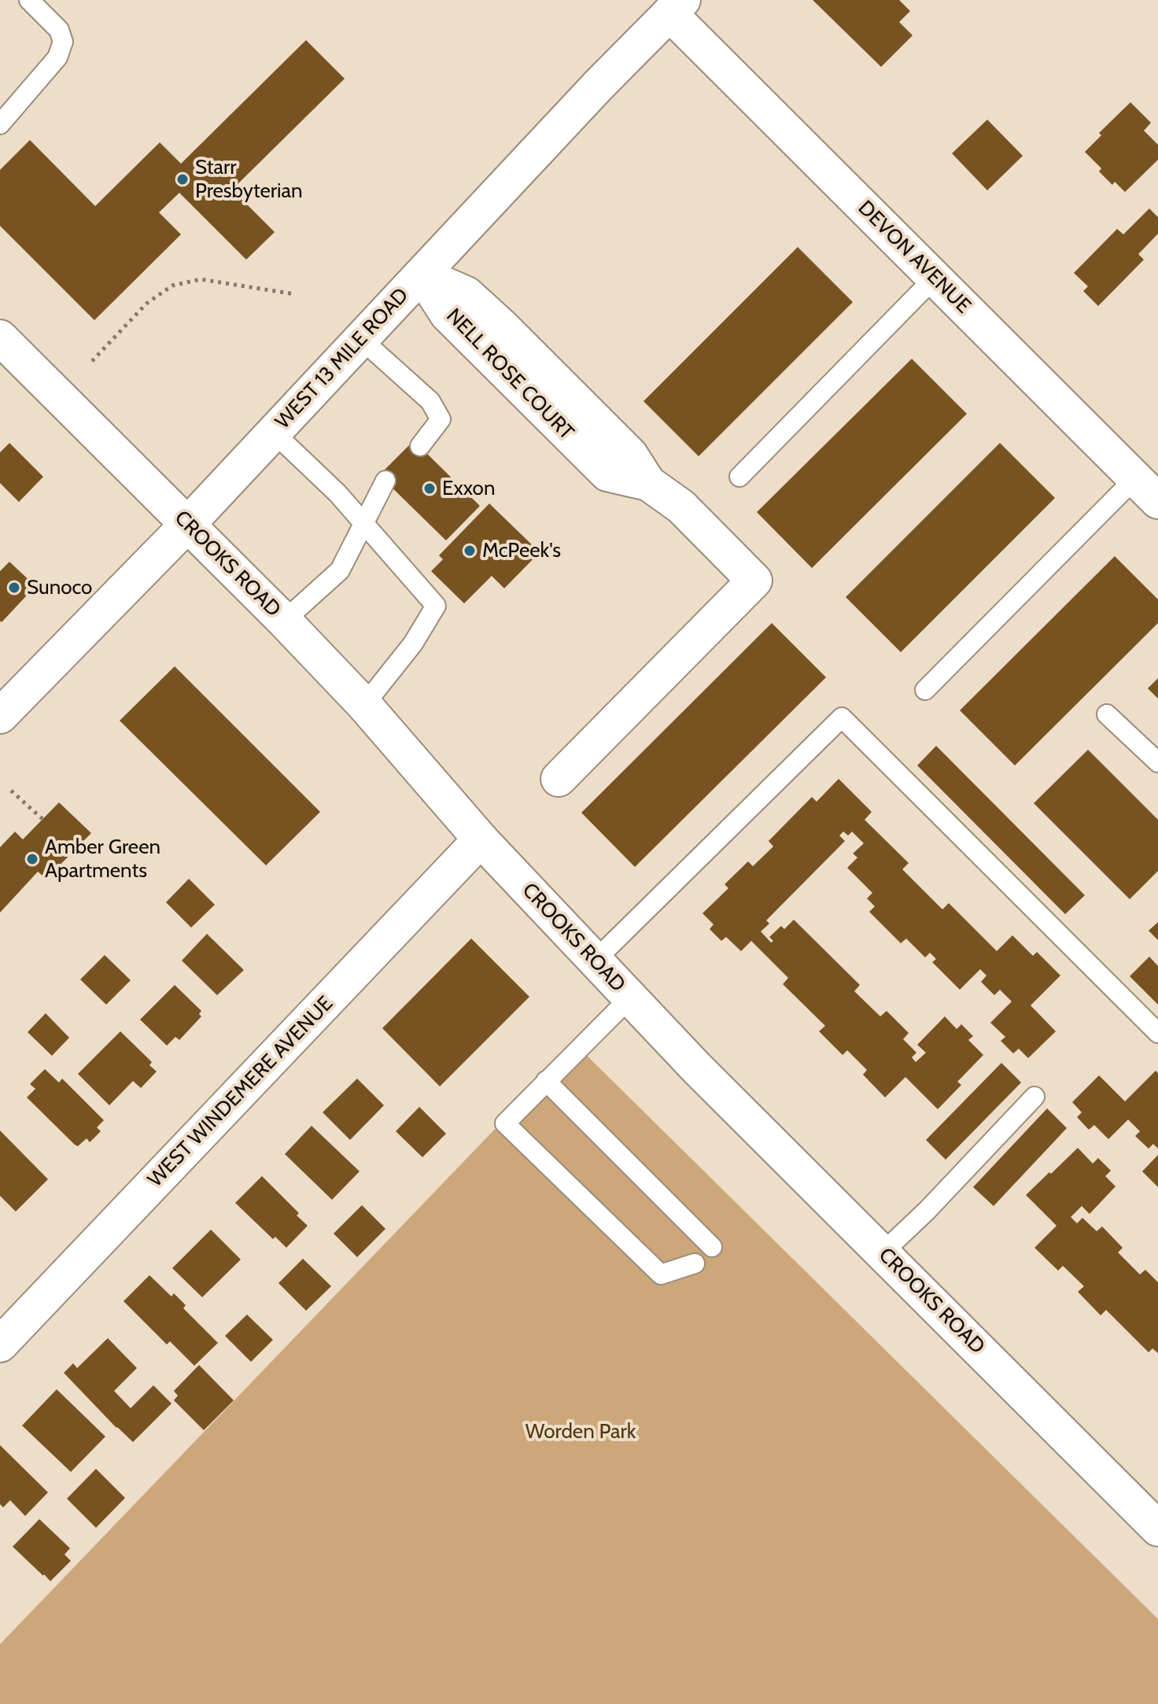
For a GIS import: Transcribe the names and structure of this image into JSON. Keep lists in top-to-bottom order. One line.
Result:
{"streets":{"main road":["DEVON AVENUE","WEST 13 MILE ROAD","NELL ROSE COURT","CROOKS ROAD","WEST WINDEMERE AVENUE"]},"crossings":[["DEVON AVENUE","WEST 13 MILE ROAD"],["WEST 13 MILE ROAD","NELL ROSE COURT"],["WEST 13 MILE ROAD","CROOKS ROAD"],["CROOKS ROAD","WEST WINDEMERE AVENUE"]],"parks":["Worden Park"],"places":["Starr Presbyterian","Exxon","McPeek's","Sunoco","Amber Green Apartments"]}
